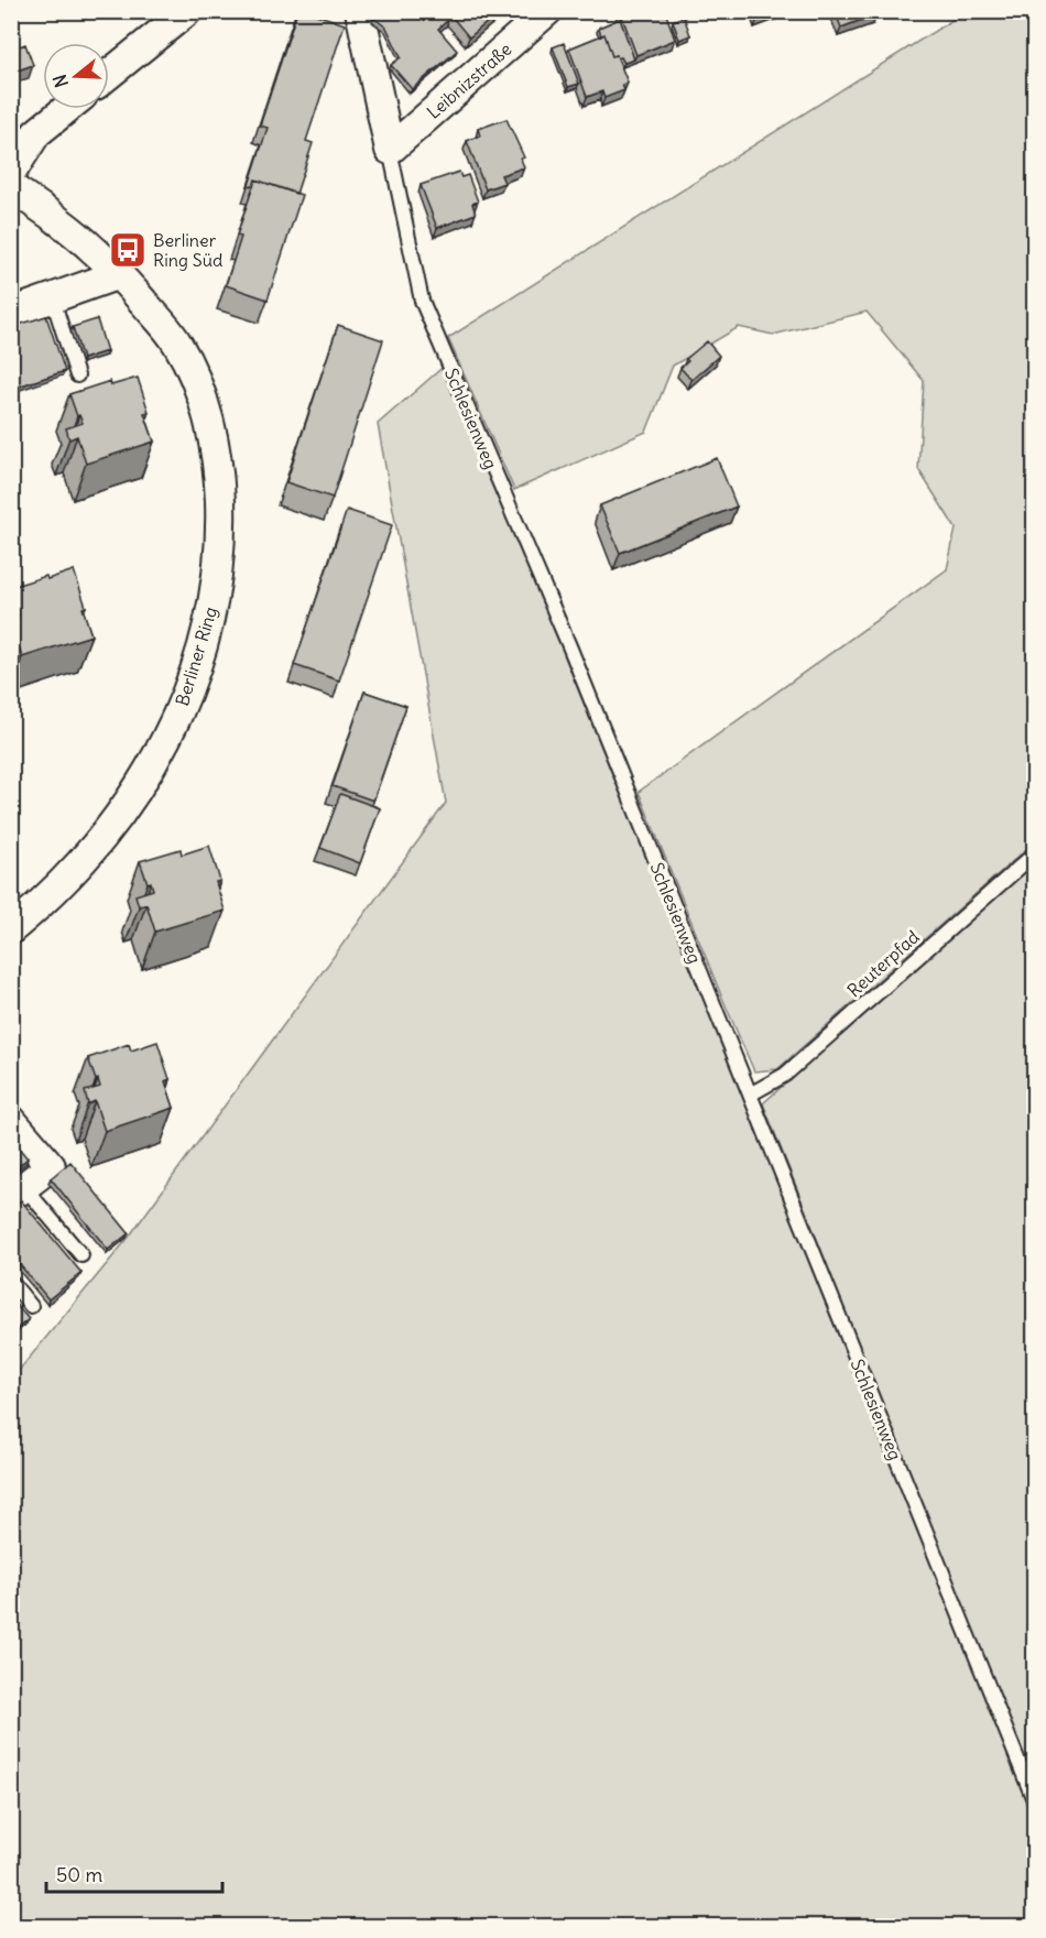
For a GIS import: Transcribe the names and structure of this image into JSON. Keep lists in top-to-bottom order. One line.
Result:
{"streets":{"street":["Leibnizstraße","Schlesienweg","Berliner Ring"],"lane":["Reuterpfad"]},"crossings":[["Leibnizstraße","Schlesienweg"],["Schlesienweg","Reuterpfad"]],"places":{"bus stop":["Berliner Ring Süd"]},"scale_bar":"50 m","north":"left"}
